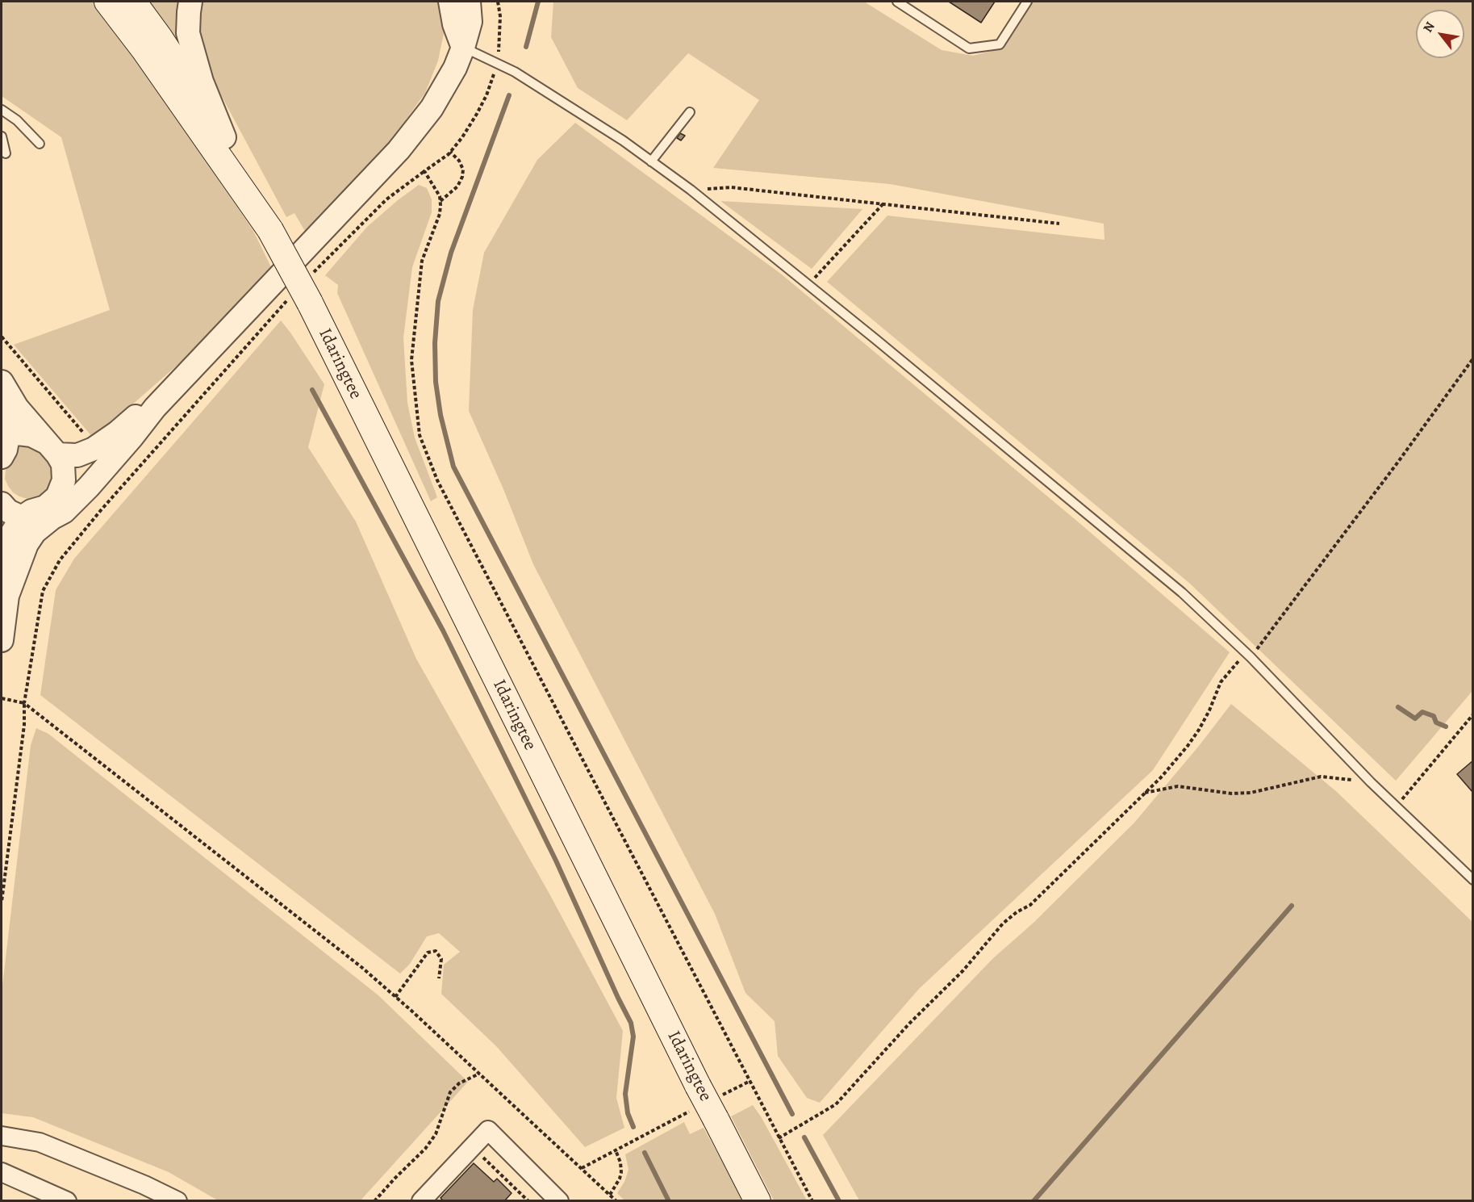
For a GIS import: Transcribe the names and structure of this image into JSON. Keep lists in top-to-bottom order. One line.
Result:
{"streets":{"main road":["Idaringtee"]},"north":"top left"}
